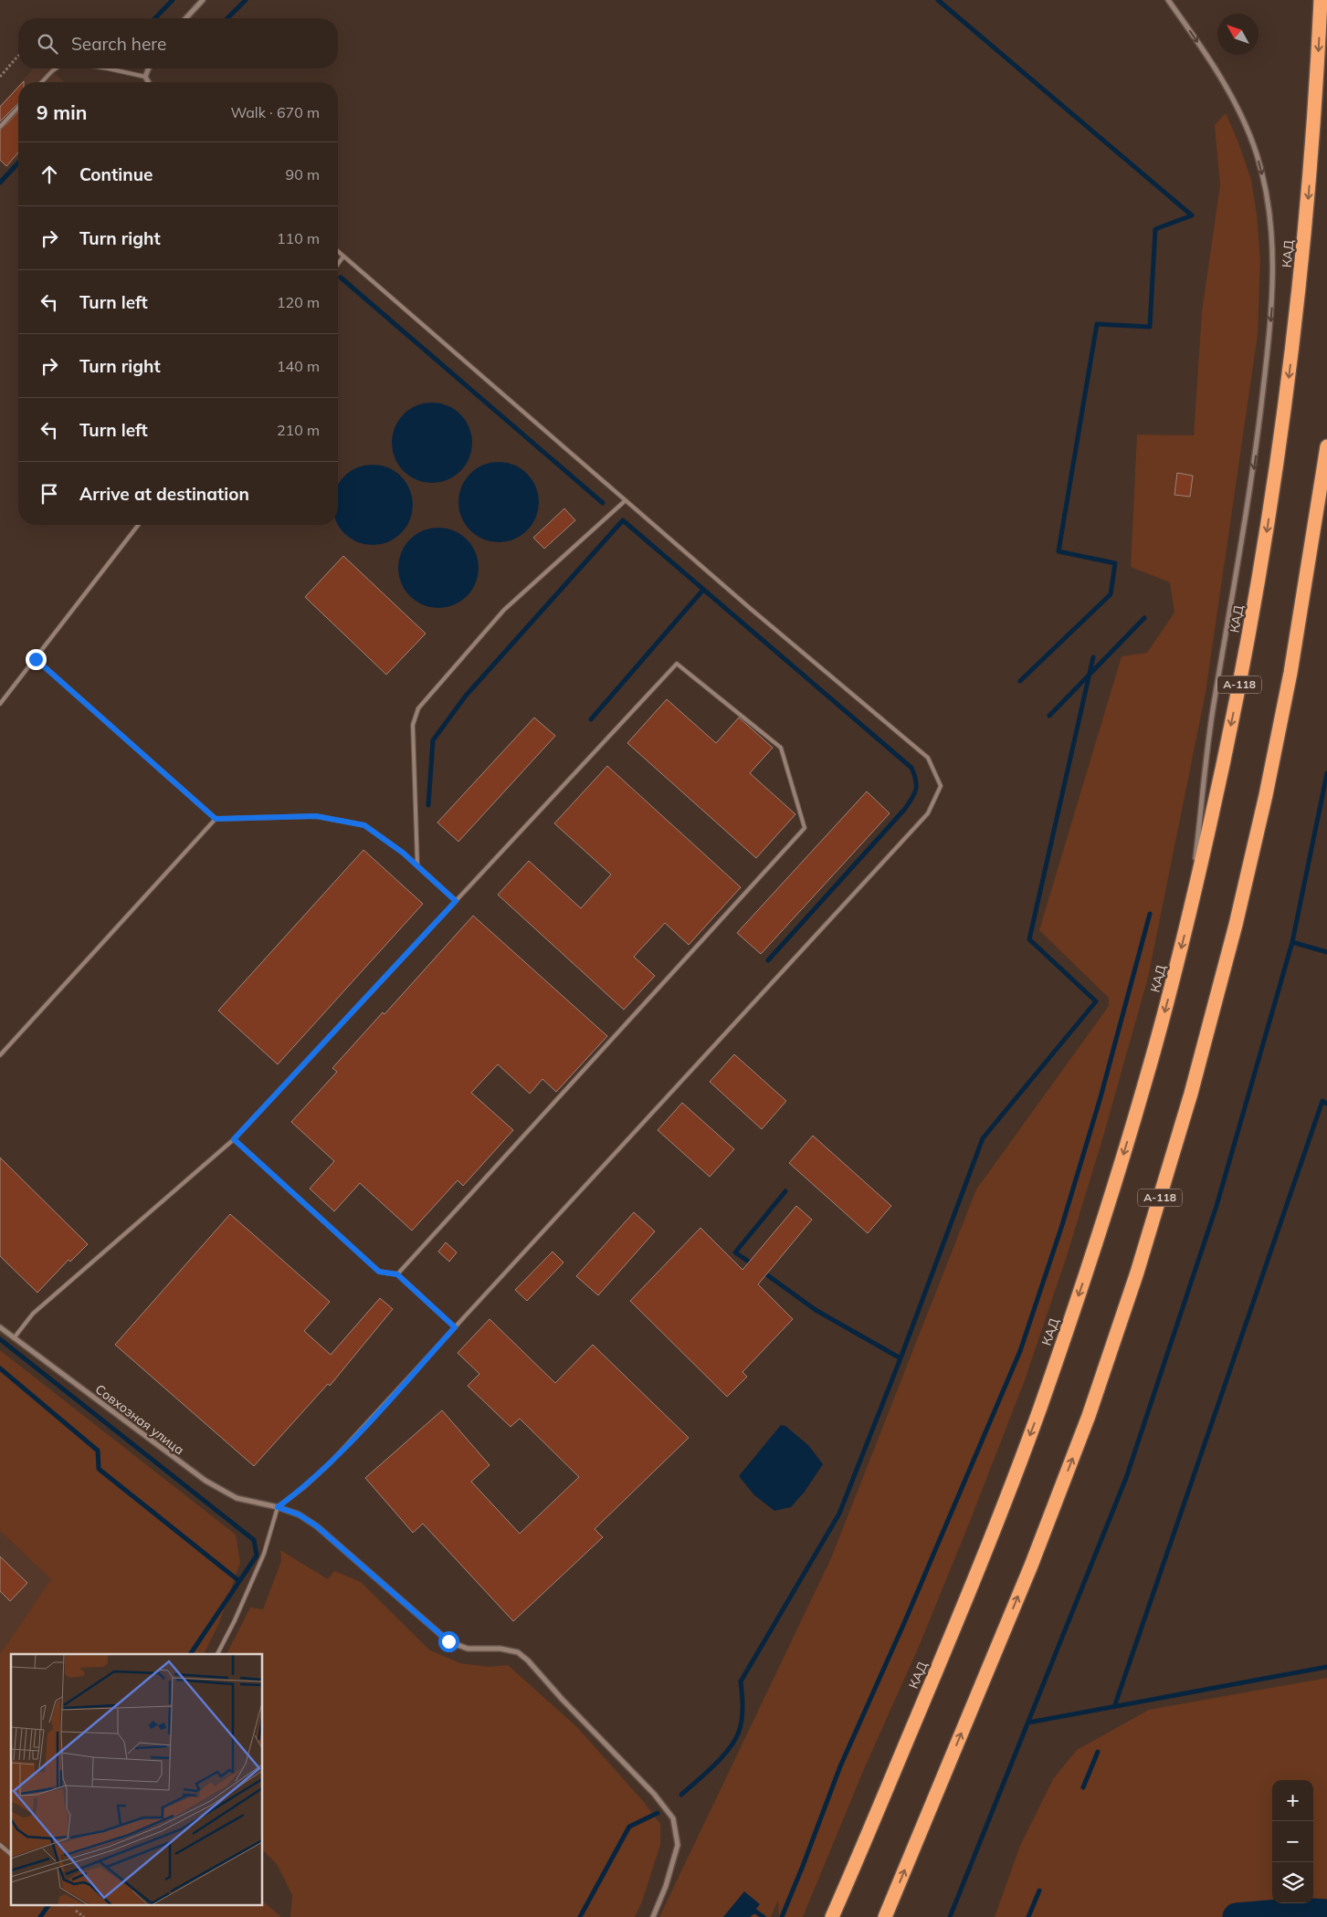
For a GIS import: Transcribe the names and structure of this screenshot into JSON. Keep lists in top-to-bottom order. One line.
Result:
{"streets":{"highway":["КАД","А-118"],"street":["Совхозная улица"]},"north":"top left","page":{"search":"Search here","heading":["9 min","Walk · 670 m"],"list":[["Continue","90 m"],["Turn right","110 m"],["Turn left","120 m"],["Turn right","140 m"],["Turn left","210 m"],"Arrive at destination"],"map_buttons":["+","−"]}}
